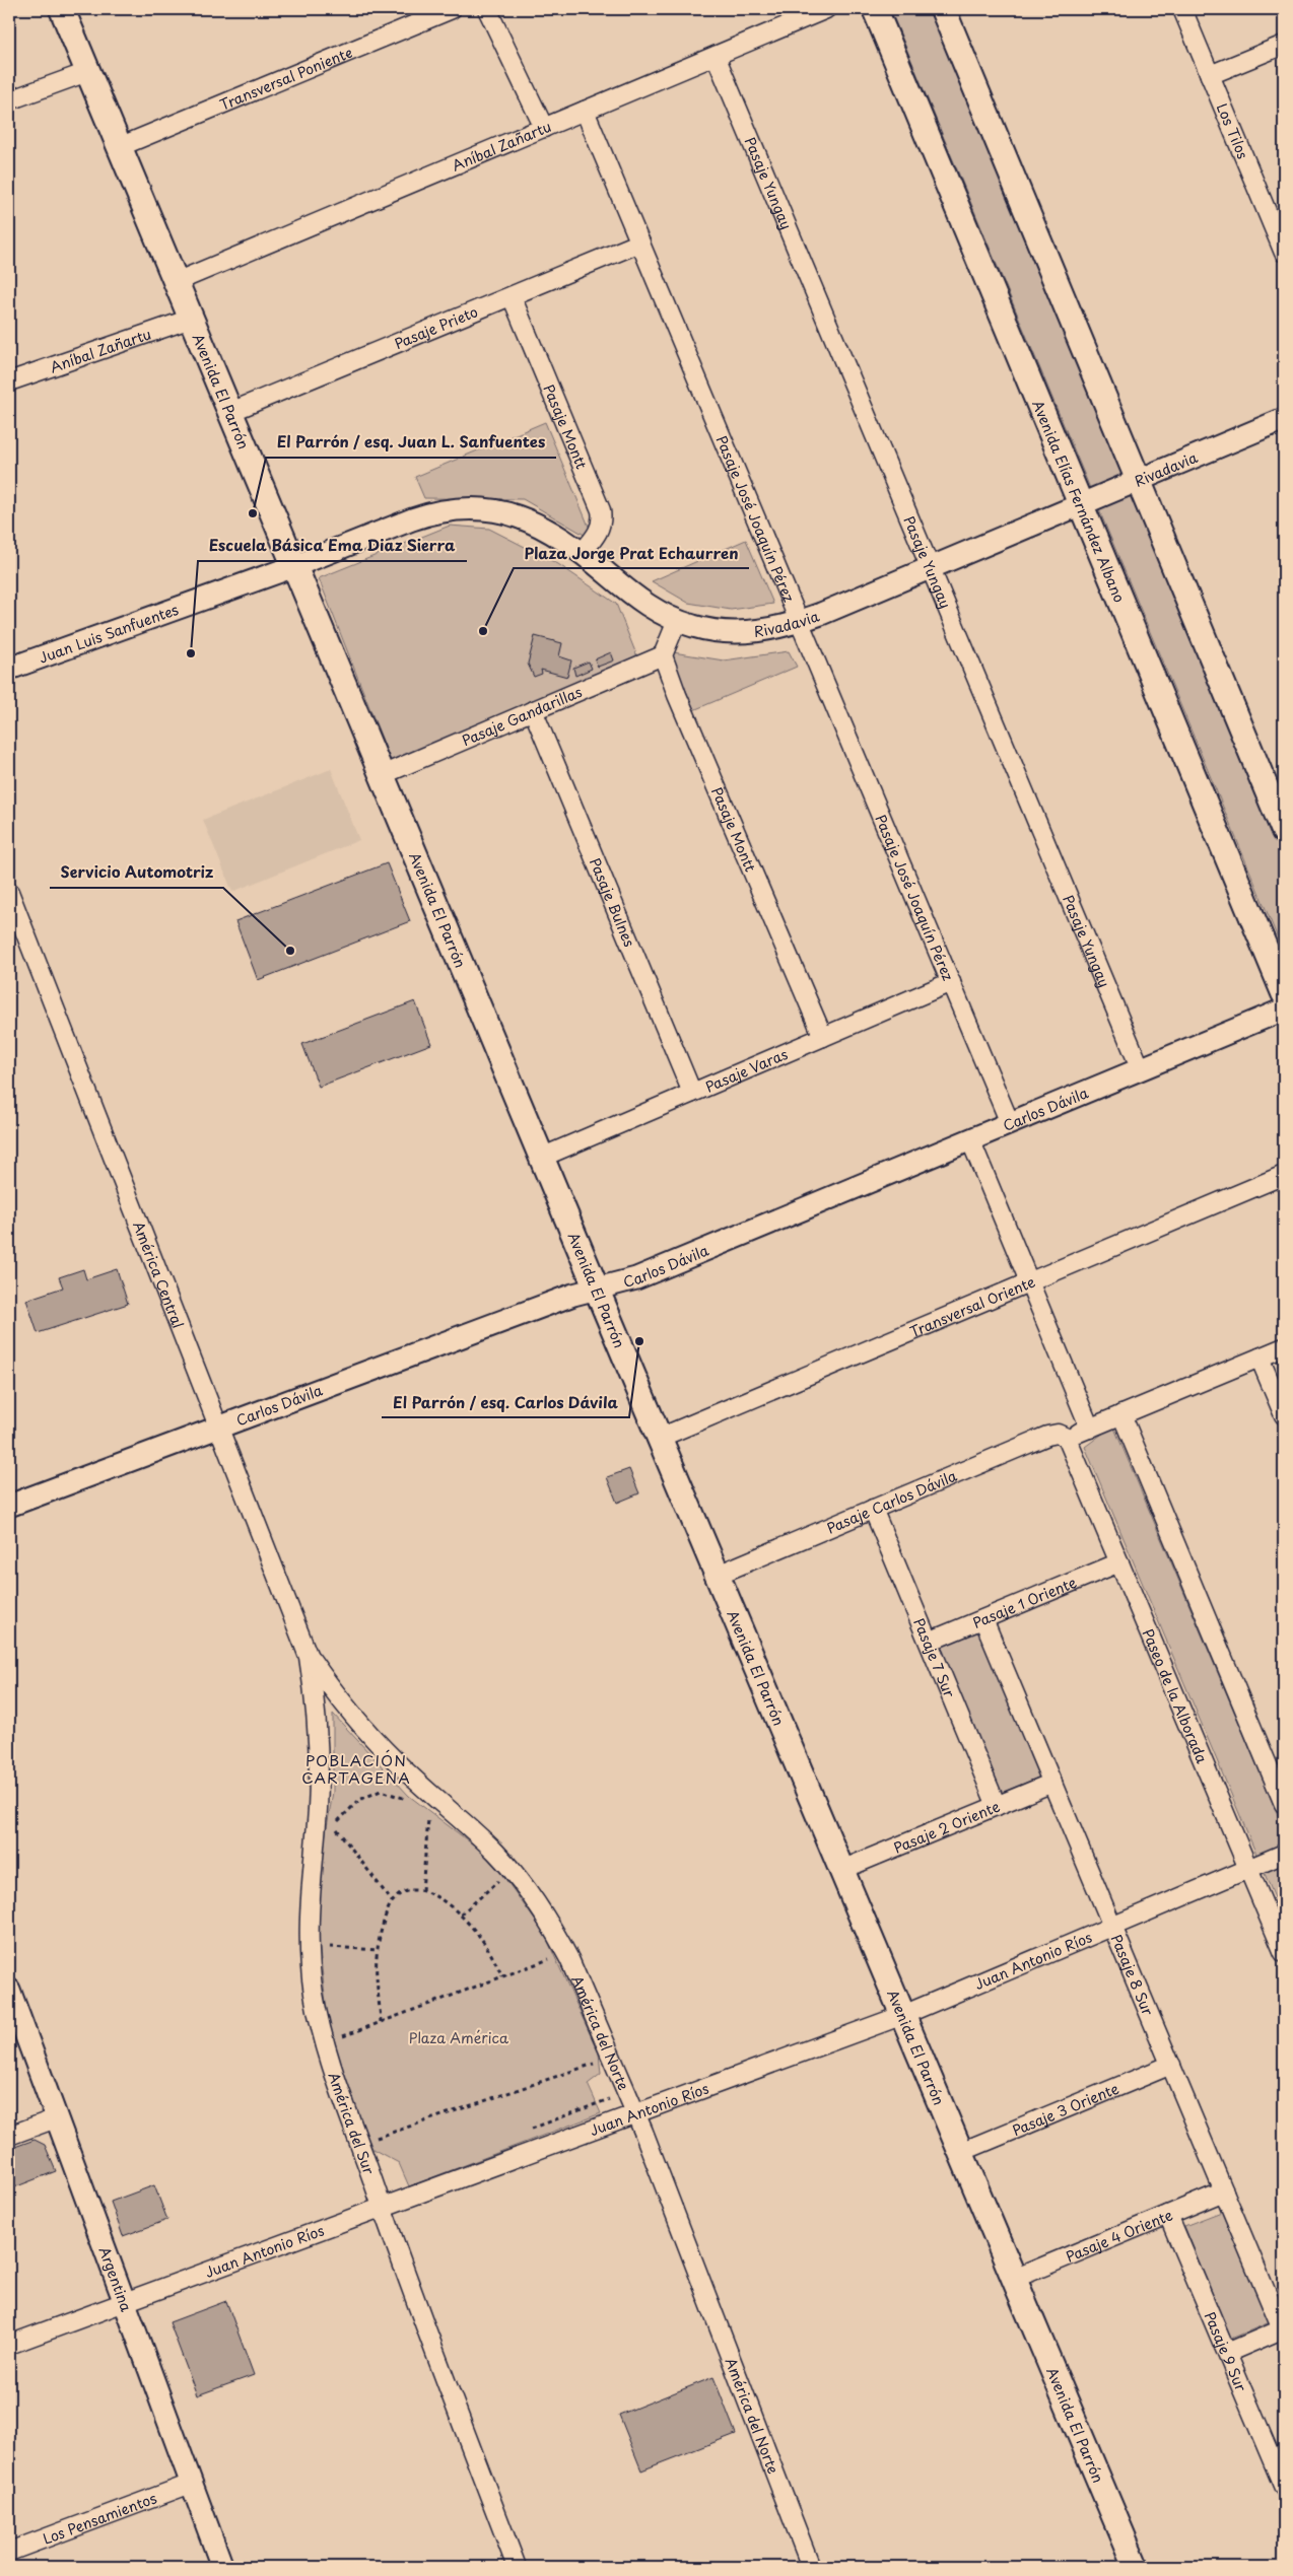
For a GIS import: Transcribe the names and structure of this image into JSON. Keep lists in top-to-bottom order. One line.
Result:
{"streets":{"main road":["Avenida El Parrón","Avenida Elías Fernández Albano"],"street":["Transversal Poniente","Los Tilos","Aníbal Zañartu","Pasaje Yungay","Pasaje Prieto","Pasaje Montt","Rivadavia","Pasaje José Joaquín Pérez","Juan Luis Sanfuentes","Pasaje Gandarillas","Pasaje Bulnes","Pasaje Varas","Carlos Dávila","América Central","Transversal Oriente","Pasaje Carlos Dávila","Pasaje 1 Oriente","Pasaje 7 Sur","Paseo de la Alborada","Pasaje 2 Oriente","Juan Antonio Ríos","Pasaje 8 Sur","América del Norte","Pasaje 3 Oriente","América del Sur","Pasaje 4 Oriente","Argentina","Pasaje 9 Sur","Los Pensamientos"]},"crossings":[["Transversal Poniente","Avenida El Parrón"],["Aníbal Zañartu","Pasaje Yungay"],["Aníbal Zañartu","Avenida El Parrón"],["Aníbal Zañartu","Pasaje José Joaquín Pérez"],["Pasaje Yungay","Rivadavia"],["Pasaje Yungay","Carlos Dávila"],["Pasaje Prieto","Avenida El Parrón"],["Pasaje Prieto","Pasaje Montt"],["Pasaje Prieto","Pasaje José Joaquín Pérez"],["Avenida El Parrón","Rivadavia"],["Avenida El Parrón","Juan Luis Sanfuentes"],["Avenida El Parrón","Pasaje Gandarillas"],["Avenida El Parrón","Pasaje Varas"],["Avenida El Parrón","Carlos Dávila"],["Avenida El Parrón","Transversal Oriente"],["Avenida El Parrón","Pasaje Carlos Dávila"],["Avenida El Parrón","Pasaje 2 Oriente"],["Avenida El Parrón","Juan Antonio Ríos"],["Avenida El Parrón","Pasaje 3 Oriente"],["Avenida El Parrón","Pasaje 4 Oriente"],["Pasaje Montt","Rivadavia"],["Pasaje Montt","Pasaje Gandarillas"],["Pasaje Montt","Pasaje Varas"],["Rivadavia","Avenida Elías Fernández Albano"],["Rivadavia","Pasaje José Joaquín Pérez"],["Rivadavia","Juan Luis Sanfuentes"],["Pasaje José Joaquín Pérez","Pasaje Varas"],["Pasaje José Joaquín Pérez","Carlos Dávila"],["Pasaje Gandarillas","Pasaje Bulnes"],["Pasaje Bulnes","Pasaje Varas"],["Carlos Dávila","América Central"],["América Central","América del Norte"],["América Central","América del Sur"],["Pasaje Carlos Dávila","Pasaje 7 Sur"],["Pasaje Carlos Dávila","Paseo de la Alborada"],["Pasaje 1 Oriente","Pasaje 7 Sur"],["Pasaje 1 Oriente","Paseo de la Alborada"],["Pasaje 1 Oriente","Pasaje 8 Sur"],["Pasaje 7 Sur","Pasaje 2 Oriente"],["Paseo de la Alborada","Juan Antonio Ríos"],["Pasaje 2 Oriente","Pasaje 8 Sur"],["Juan Antonio Ríos","Pasaje 8 Sur"],["Juan Antonio Ríos","América del Norte"],["Juan Antonio Ríos","América del Sur"],["Juan Antonio Ríos","Argentina"],["Pasaje 8 Sur","Pasaje 3 Oriente"],["Pasaje 8 Sur","Pasaje 4 Oriente"],["América del Norte","América del Sur"],["Pasaje 4 Oriente","Pasaje 9 Sur"],["Argentina","Los Pensamientos"]],"districts":["POBLACIÓN CARTAGENA"],"parks":["Plaza América"],"places":["El Parrón / esq. Juan L. Sanfuentes","Plaza Jorge Prat Echaurren","Escuela Básica Ema Diaz Sierra","Servicio Automotriz","El Parrón / esq. Carlos Dávila"]}
